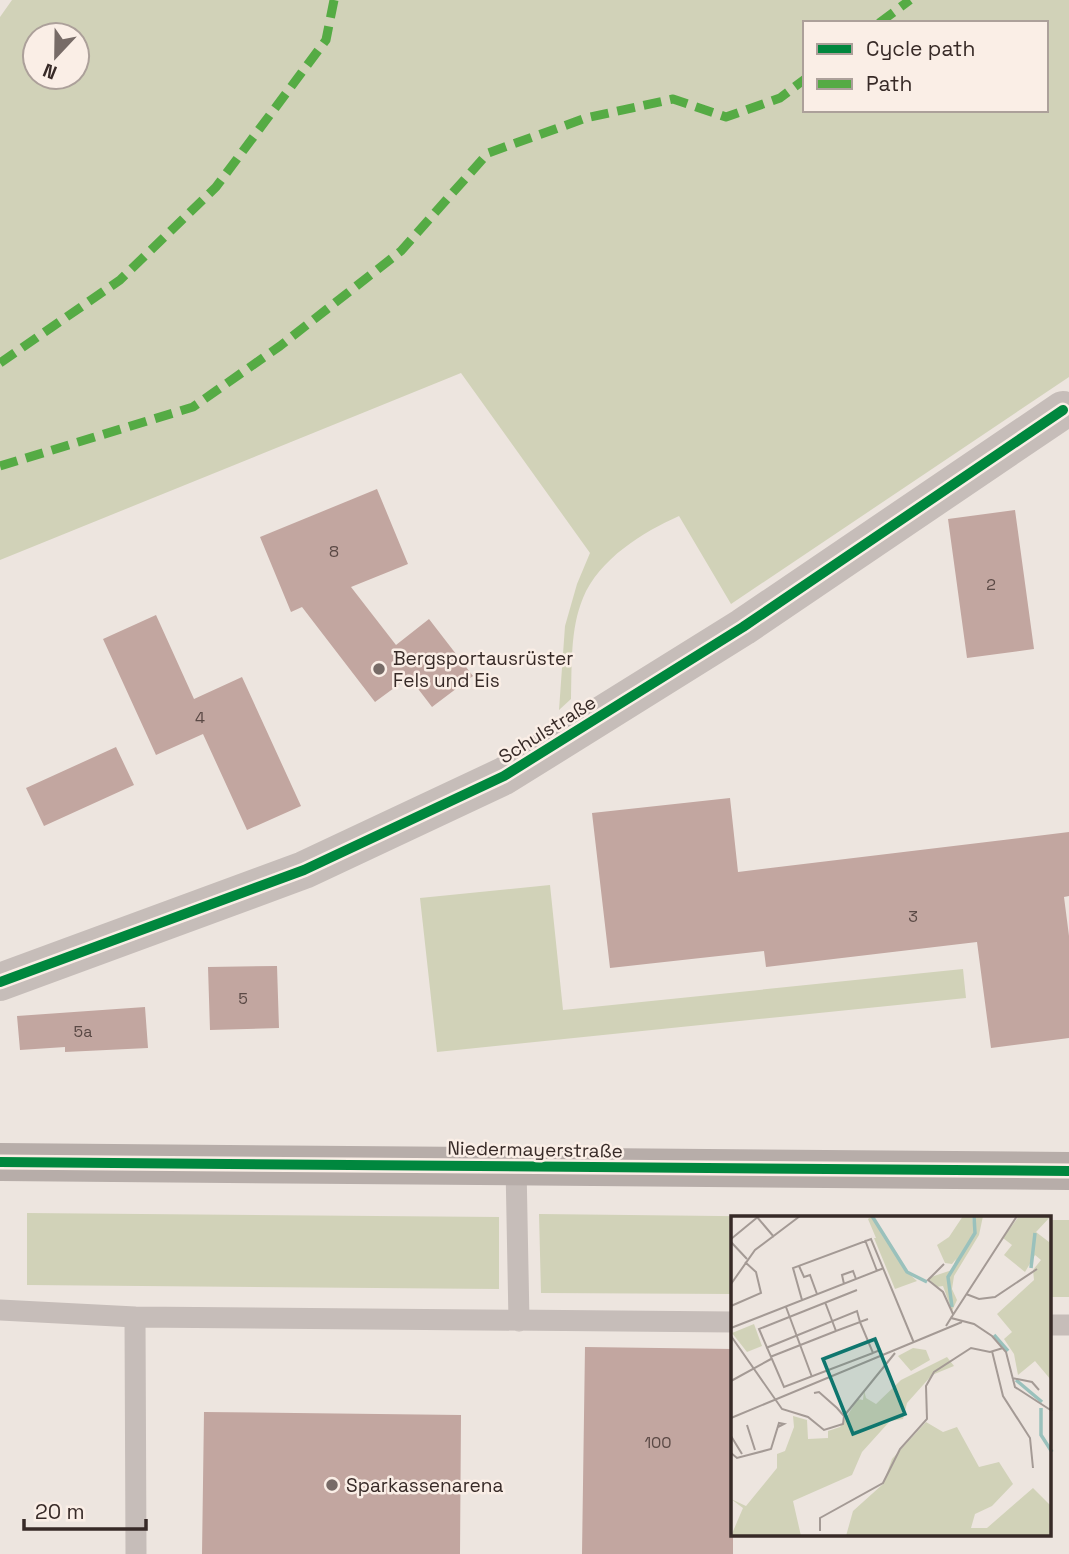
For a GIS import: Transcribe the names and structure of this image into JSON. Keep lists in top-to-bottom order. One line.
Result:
{"streets":{"main road":["Niedermayerstraße"],"street":["Schulstraße"]},"places":["Bergsportausrüster Fels und Eis","Sparkassenarena"],"house_numbers":["8","2","4","3","5","5a","100"],"legend":["Cycle path","Path"],"scale_bar":"20 m","north":"bottom"}
